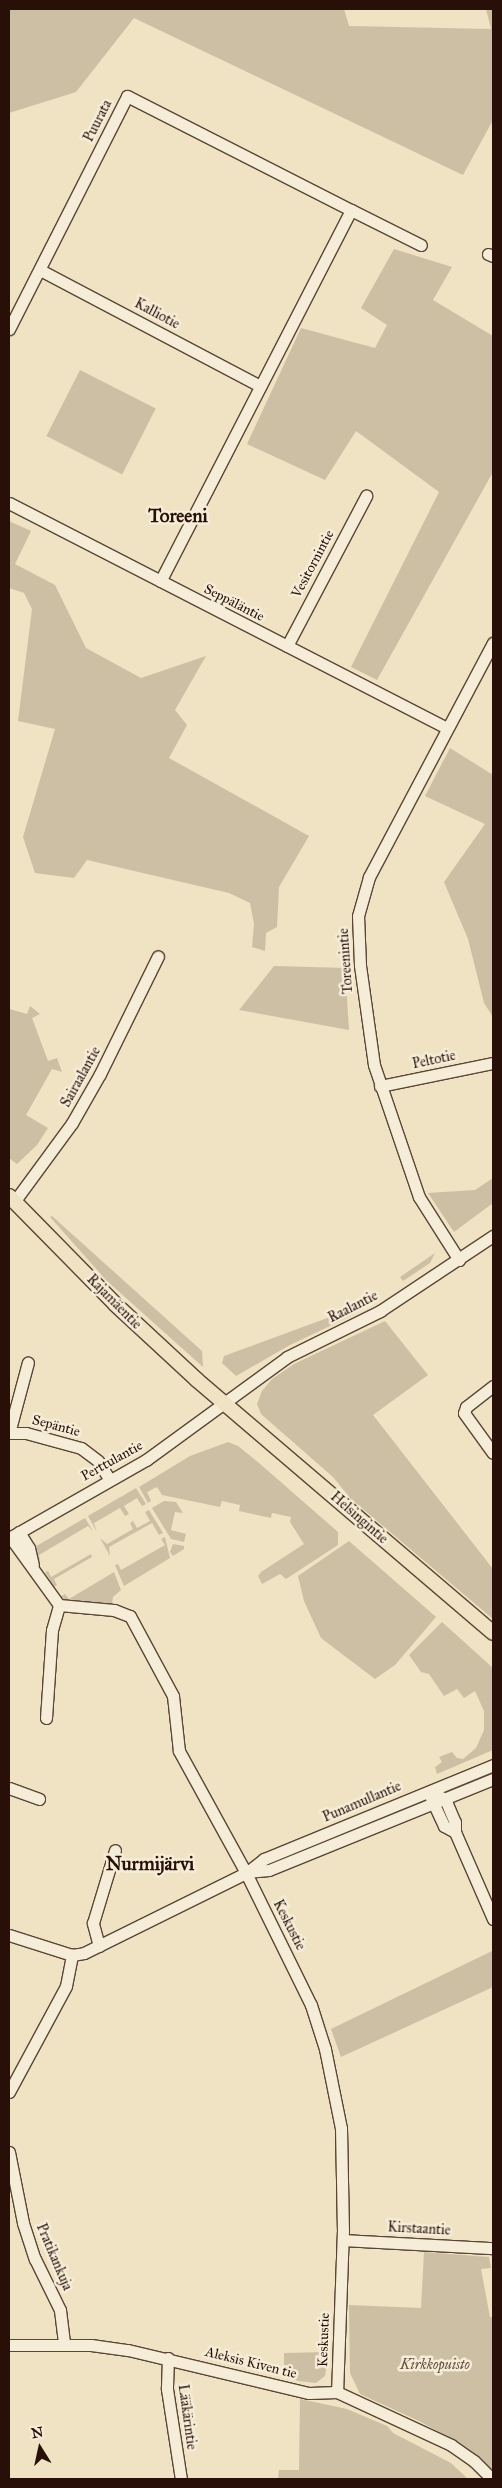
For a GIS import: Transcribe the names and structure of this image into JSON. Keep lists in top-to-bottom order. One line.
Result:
{"streets":{"main road":["Rajamäentie","Helsingintie"],"street":["Puurata","Kalliotie","Vesitornintie","Seppäläntie","Toreenintie","Peltotie","Sairaalantie","Raalantie","Sepäntie","Perttulantie","Punamullantie","Keskustie","Kirstaantie","Pratikankuja","Aleksis Kiven tie","Lääkärintie"]},"crossings":[["Puurata","Kalliotie"],["Vesitornintie","Seppäläntie"],["Seppäläntie","Toreenintie"],["Toreenintie","Peltotie"],["Toreenintie","Raalantie"],["Sairaalantie","Rajamäentie"],["Rajamäentie","Raalantie"],["Rajamäentie","Perttulantie"],["Rajamäentie","Helsingintie"],["Raalantie","Perttulantie"],["Raalantie","Helsingintie"],["Sepäntie","Perttulantie"],["Perttulantie","Helsingintie"],["Punamullantie","Keskustie"],["Keskustie","Kirstaantie"],["Keskustie","Aleksis Kiven tie"],["Pratikankuja","Aleksis Kiven tie"],["Aleksis Kiven tie","Lääkärintie"]],"districts":["Toreeni","Nurmijärvi"],"parks":["Kirkkopuisto"],"north":"top"}
